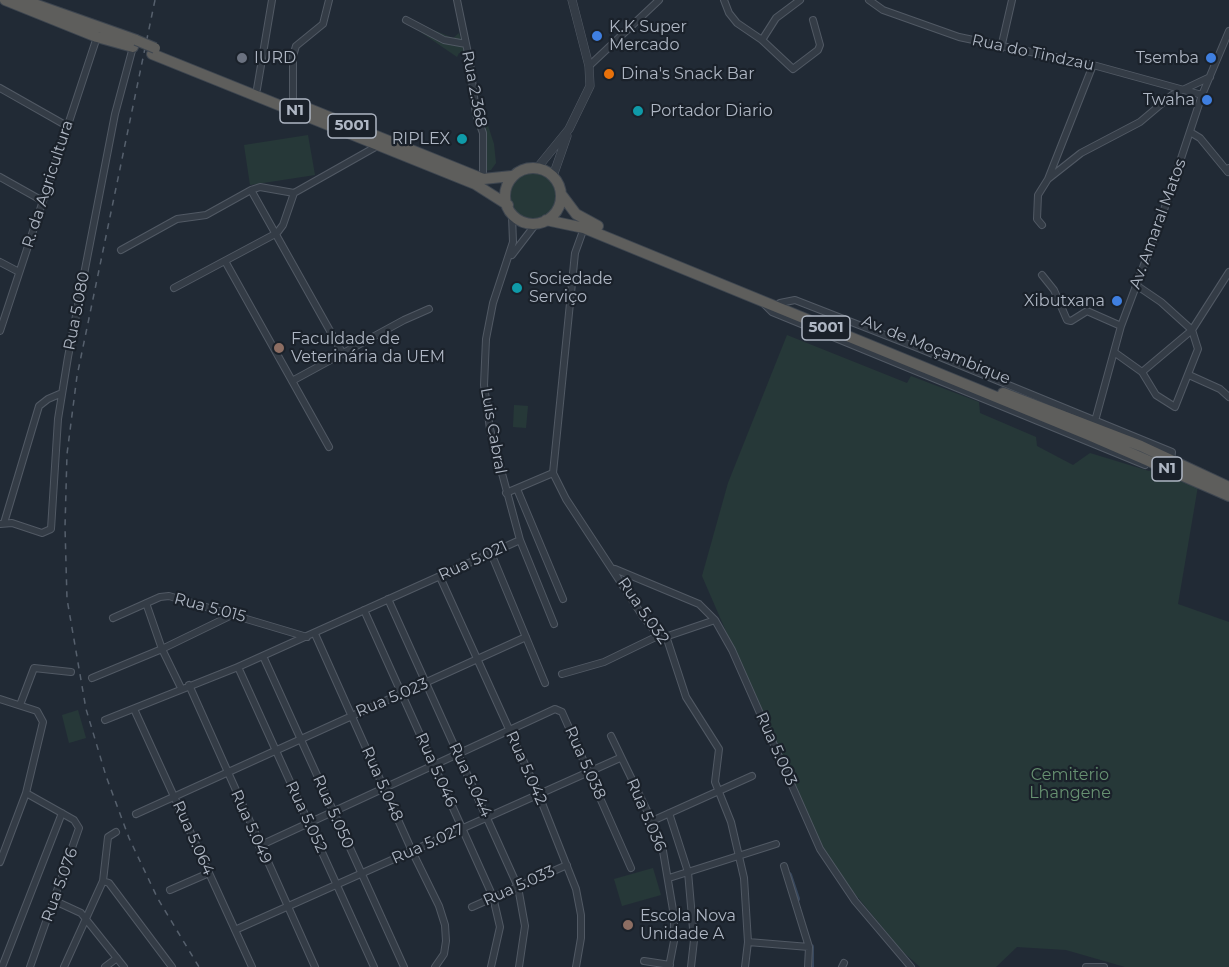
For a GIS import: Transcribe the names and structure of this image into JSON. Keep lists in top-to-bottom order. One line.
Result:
{"streets":{"highway":["N1","5001","Av. de Moçambique"],"street":["Rua do Tindzau","Rua 2.368","R. da Agricultura","Av. Amaral Matos","Rua 5.080","Luis Cabral","Rua 5.021","Rua 5.015","Rua 5.032","Rua 5.023","Rua 5.003","Rua 5.038","Rua 5.042","Rua 5.046","Rua 5.044","Rua 5.048","Rua 5.050","Rua 5.036","Rua 5.052","Rua 5.049","Rua 5.064","Rua 5.027","Rua 5.076","Rua 5.033"]},"crossings":[["Rua do Tindzau","Av. Amaral Matos"],["Rua 2.368","5001"],["N1","5001"],["N1","R. da Agricultura"],["N1","Rua 5.080"],["N1","Av. de Moçambique"],["N1","Luis Cabral"],["5001","Av. de Moçambique"],["5001","Luis Cabral"],["Av. de Moçambique","Luis Cabral"],["Luis Cabral","Rua 5.021"],["Rua 5.021","Rua 5.015"],["Rua 5.021","Rua 5.042"],["Rua 5.021","Rua 5.046"],["Rua 5.021","Rua 5.044"],["Rua 5.021","Rua 5.048"],["Rua 5.021","Rua 5.050"],["Rua 5.021","Rua 5.052"],["Rua 5.021","Rua 5.049"],["Rua 5.021","Rua 5.064"],["Rua 5.032","Rua 5.003"],["Rua 5.023","Rua 5.042"],["Rua 5.023","Rua 5.046"],["Rua 5.023","Rua 5.044"],["Rua 5.023","Rua 5.048"],["Rua 5.023","Rua 5.050"],["Rua 5.023","Rua 5.052"],["Rua 5.023","Rua 5.049"],["Rua 5.023","Rua 5.064"],["Rua 5.038","Rua 5.042"],["Rua 5.038","Rua 5.027"],["Rua 5.042","Rua 5.027"],["Rua 5.042","Rua 5.033"],["Rua 5.046","Rua 5.027"],["Rua 5.046","Rua 5.033"],["Rua 5.044","Rua 5.027"],["Rua 5.044","Rua 5.033"],["Rua 5.048","Rua 5.027"],["Rua 5.050","Rua 5.027"],["Rua 5.036","Rua 5.027"],["Rua 5.052","Rua 5.027"],["Rua 5.049","Rua 5.027"],["Rua 5.064","Rua 5.027"]],"parks":["Cemiterio Lhangene"],"places":["K.K Super Mercado","IURD","Tsemba","Dina's Snack Bar","Twaha","Portador Diario","RIPLEX","Sociedade Serviço","Xibutxana","Faculdade de Veterinária da UEM","Escola Nova Unidade A"]}
